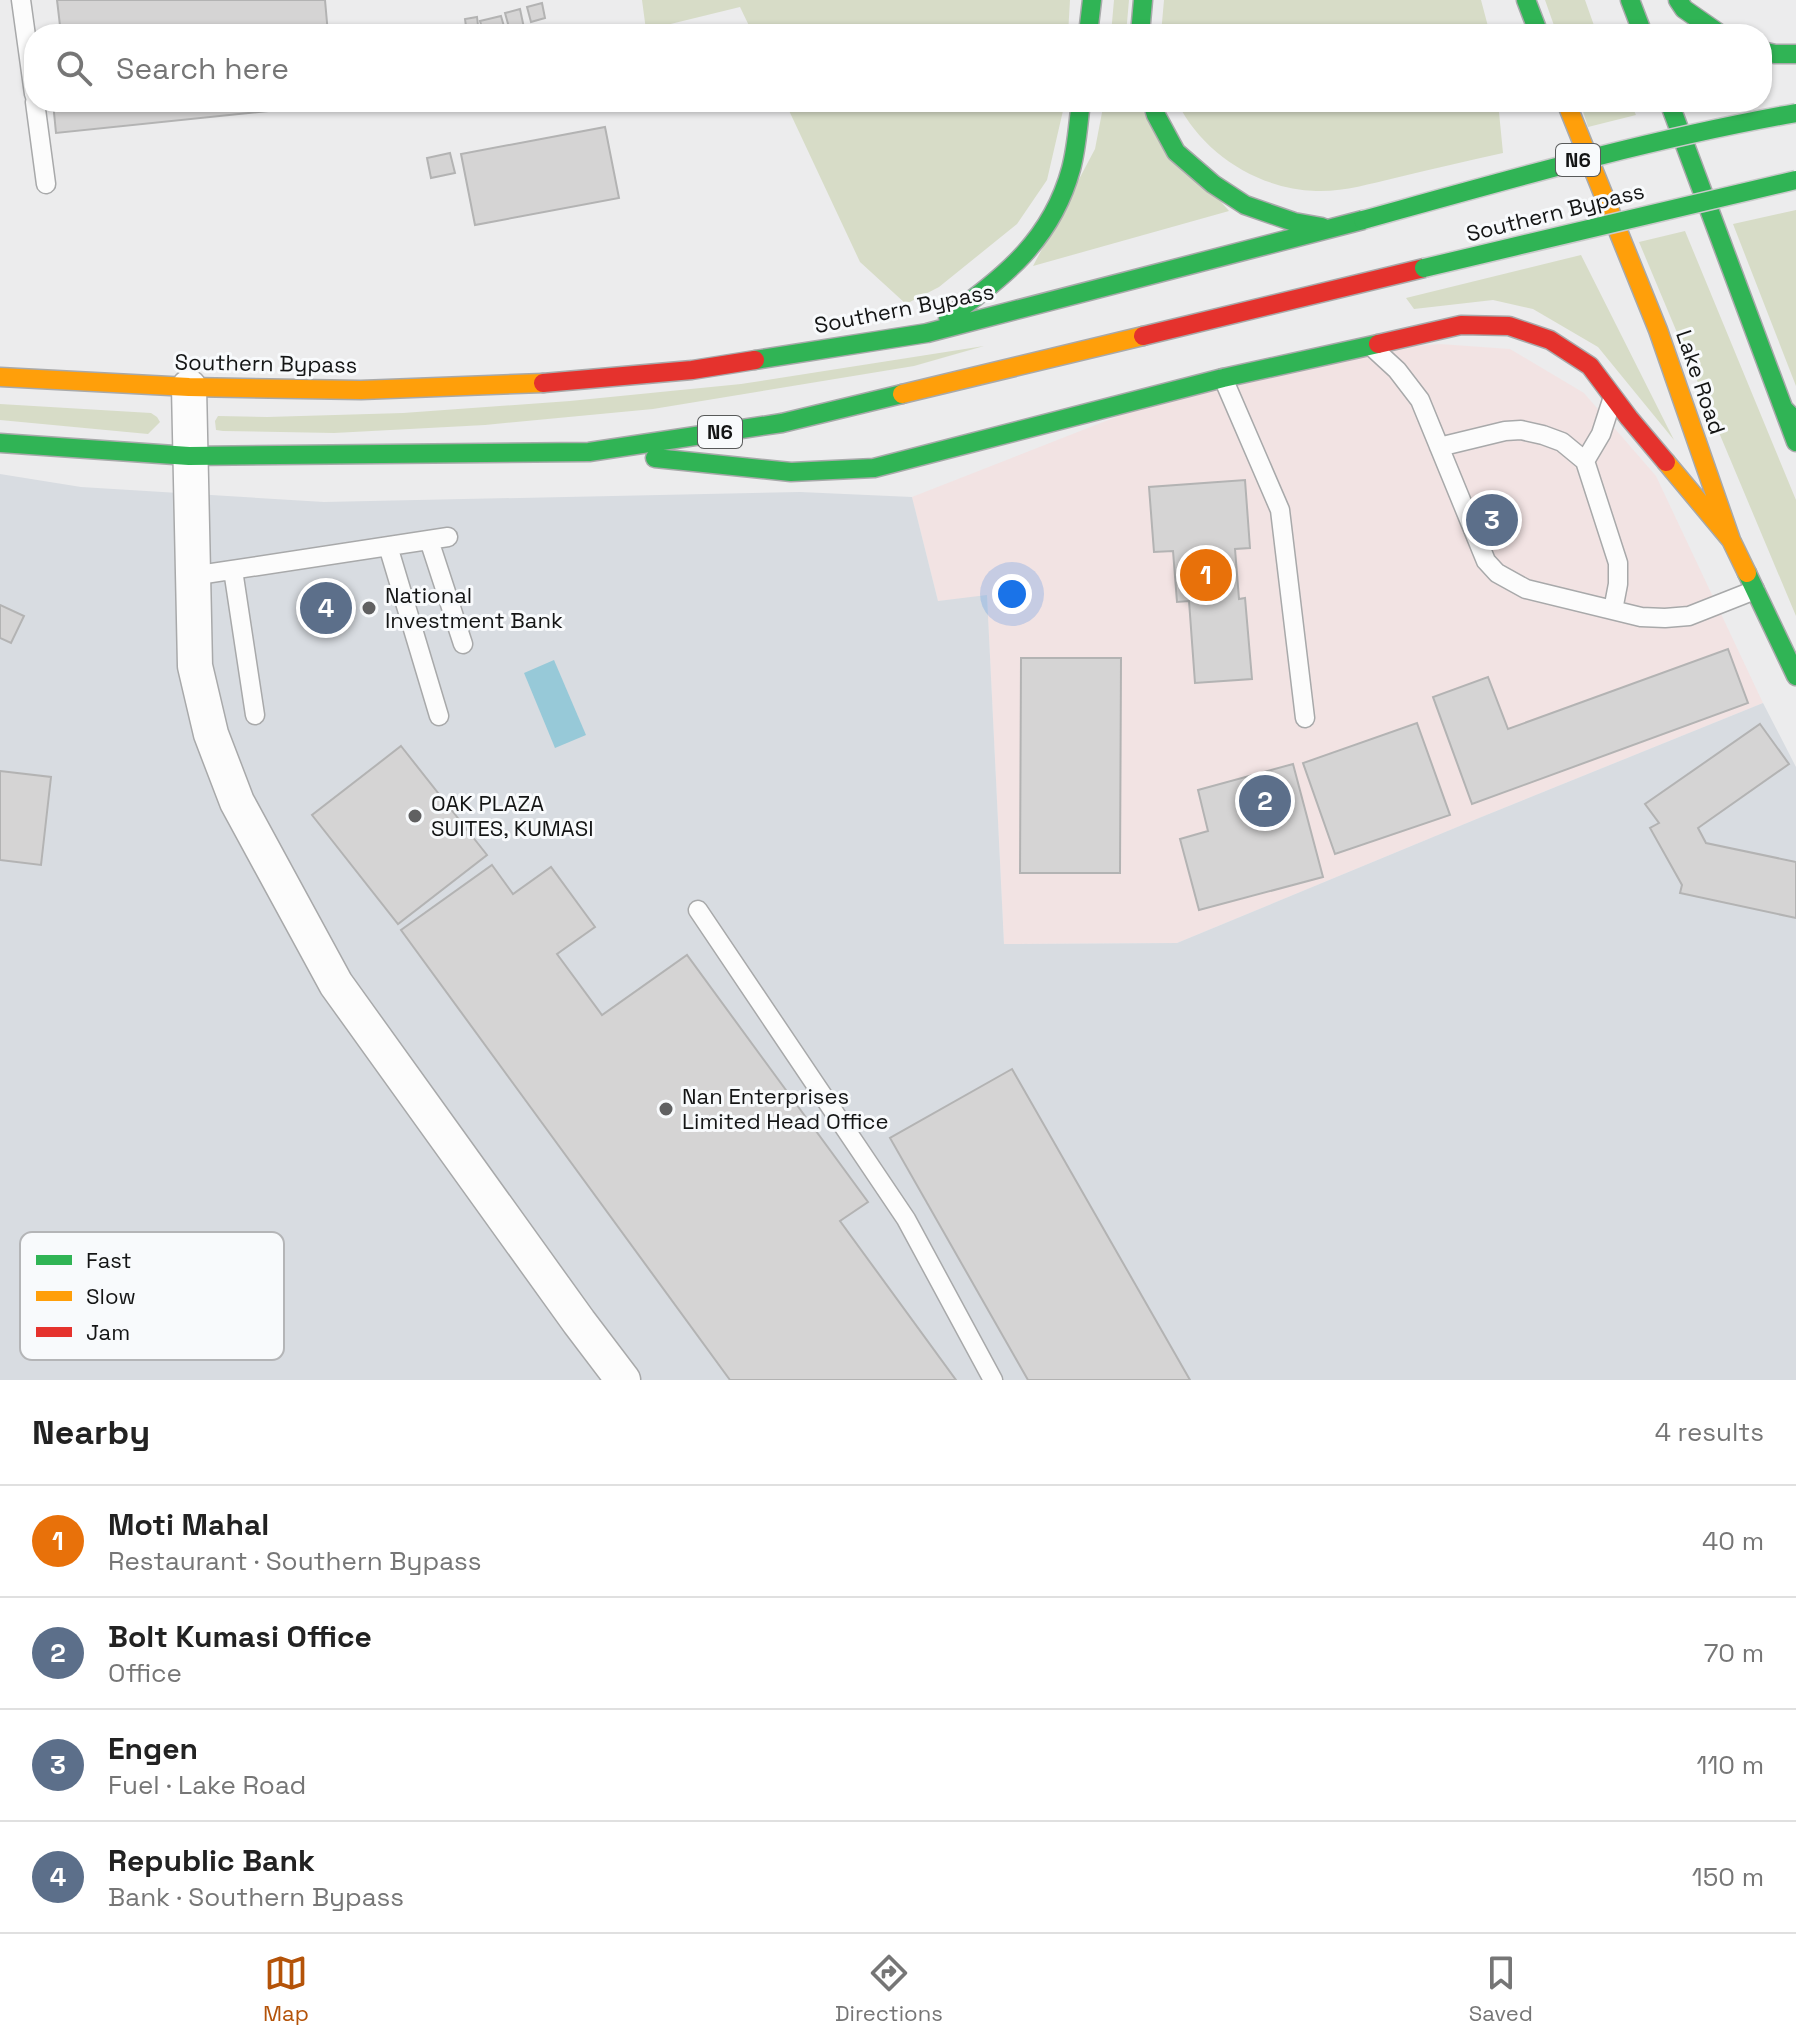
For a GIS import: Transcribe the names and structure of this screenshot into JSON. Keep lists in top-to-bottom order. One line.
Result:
{"streets":{"main road":["N6","Southern Bypass","Lake Road"]},"places":["National Investment Bank","OAK PLAZA SUITES, KUMASI","Nan Enterprises Limited Head Office"],"legend":["Fast","Slow","Jam"],"page":{"search":"Search here","pins":["3","1","4","2"],"heading":["Nearby","4 results"],"list":[{"mark":"1","name":"Moti Mahal","note":"Restaurant · Southern Bypass","value":"40 m"},{"mark":"2","name":"Bolt Kumasi Office","note":"Office","value":"70 m"},{"mark":"3","name":"Engen","note":"Fuel · Lake Road","value":"110 m"},{"mark":"4","name":"Republic Bank","note":"Bank · Southern Bypass","value":"150 m"}],"nav":["Map","Directions","Saved"]}}
